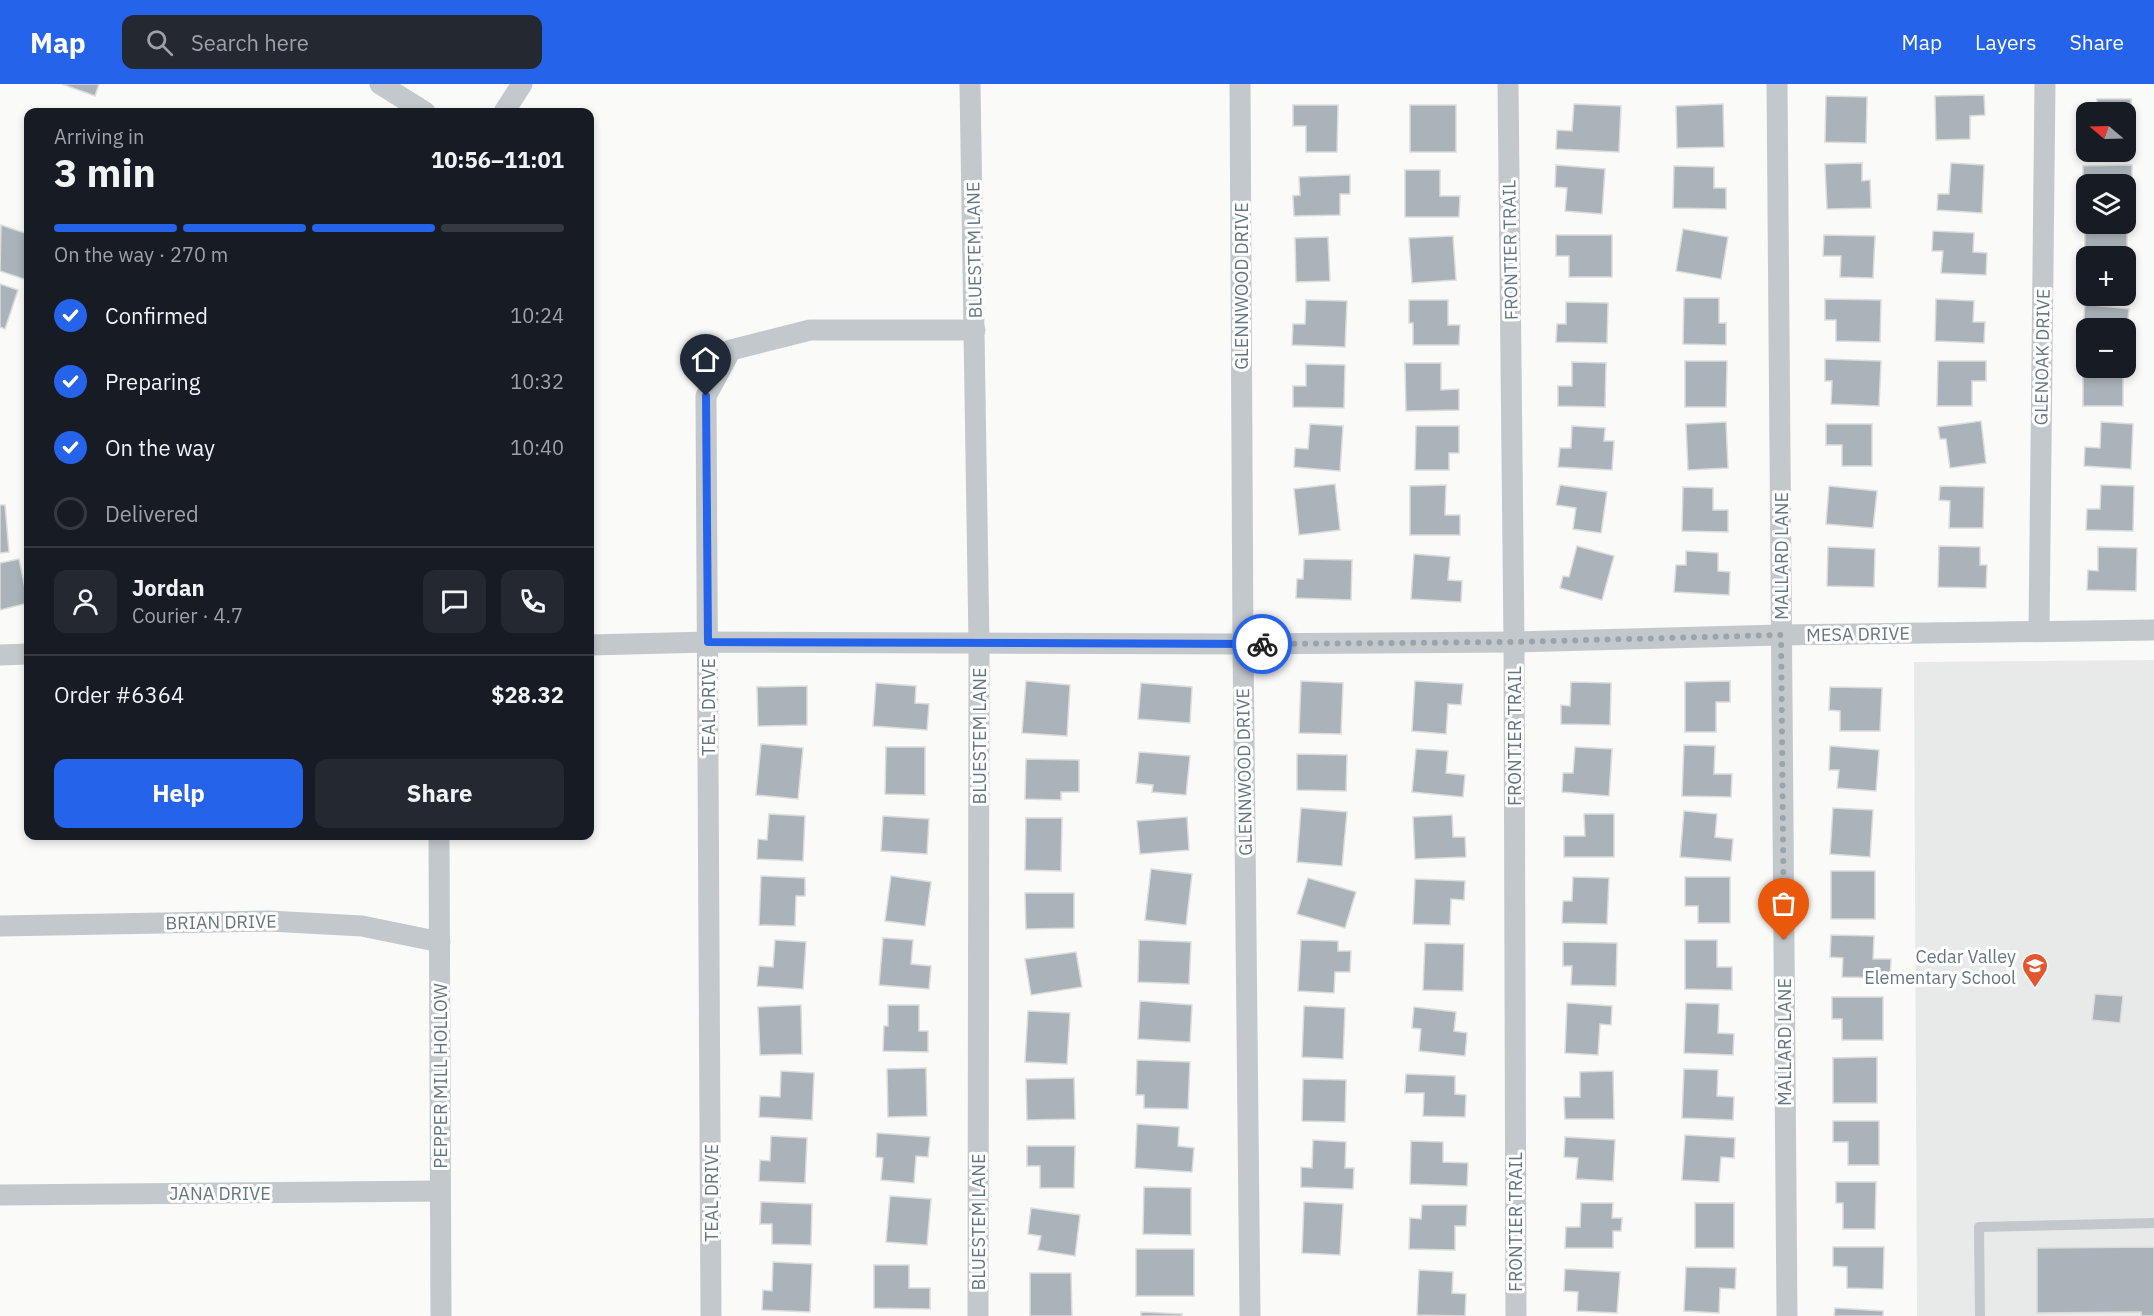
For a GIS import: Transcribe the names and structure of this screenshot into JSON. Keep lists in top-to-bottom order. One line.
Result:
{"streets":{"street":["BLUESTEM LANE","FRONTIER TRAIL","GLENNWOOD DRIVE","GLENOAK DRIVE","MALLARD LANE","MESA DRIVE","TEAL DRIVE","BRIAN DRIVE","PEPPER MILL HOLLOW","JANA DRIVE"]},"crossings":[["BLUESTEM LANE","MESA DRIVE"],["BLUESTEM LANE","TEAL DRIVE"],["FRONTIER TRAIL","MESA DRIVE"],["GLENNWOOD DRIVE","MESA DRIVE"],["GLENOAK DRIVE","MESA DRIVE"],["MALLARD LANE","MESA DRIVE"],["MESA DRIVE","TEAL DRIVE"],["BRIAN DRIVE","PEPPER MILL HOLLOW"],["PEPPER MILL HOLLOW","JANA DRIVE"]],"places":{"school or university":["Cedar Valley Elementary School"]},"north":"left","page":{"header":"Map","search":"Search here","nav":["Map","Layers","Share"],"map_buttons":["+","−"],"heading":["3 min","Arriving in","10:56–11:01"],"panel":["Jordan","Courier · 4.7","Order #6364","$28.32"],"bar":"On the way · 270 m","list":[["Confirmed","10:24"],["Preparing","10:32"],["On the way","10:40"],"Delivered"],"buttons":["Help","Share"]}}
